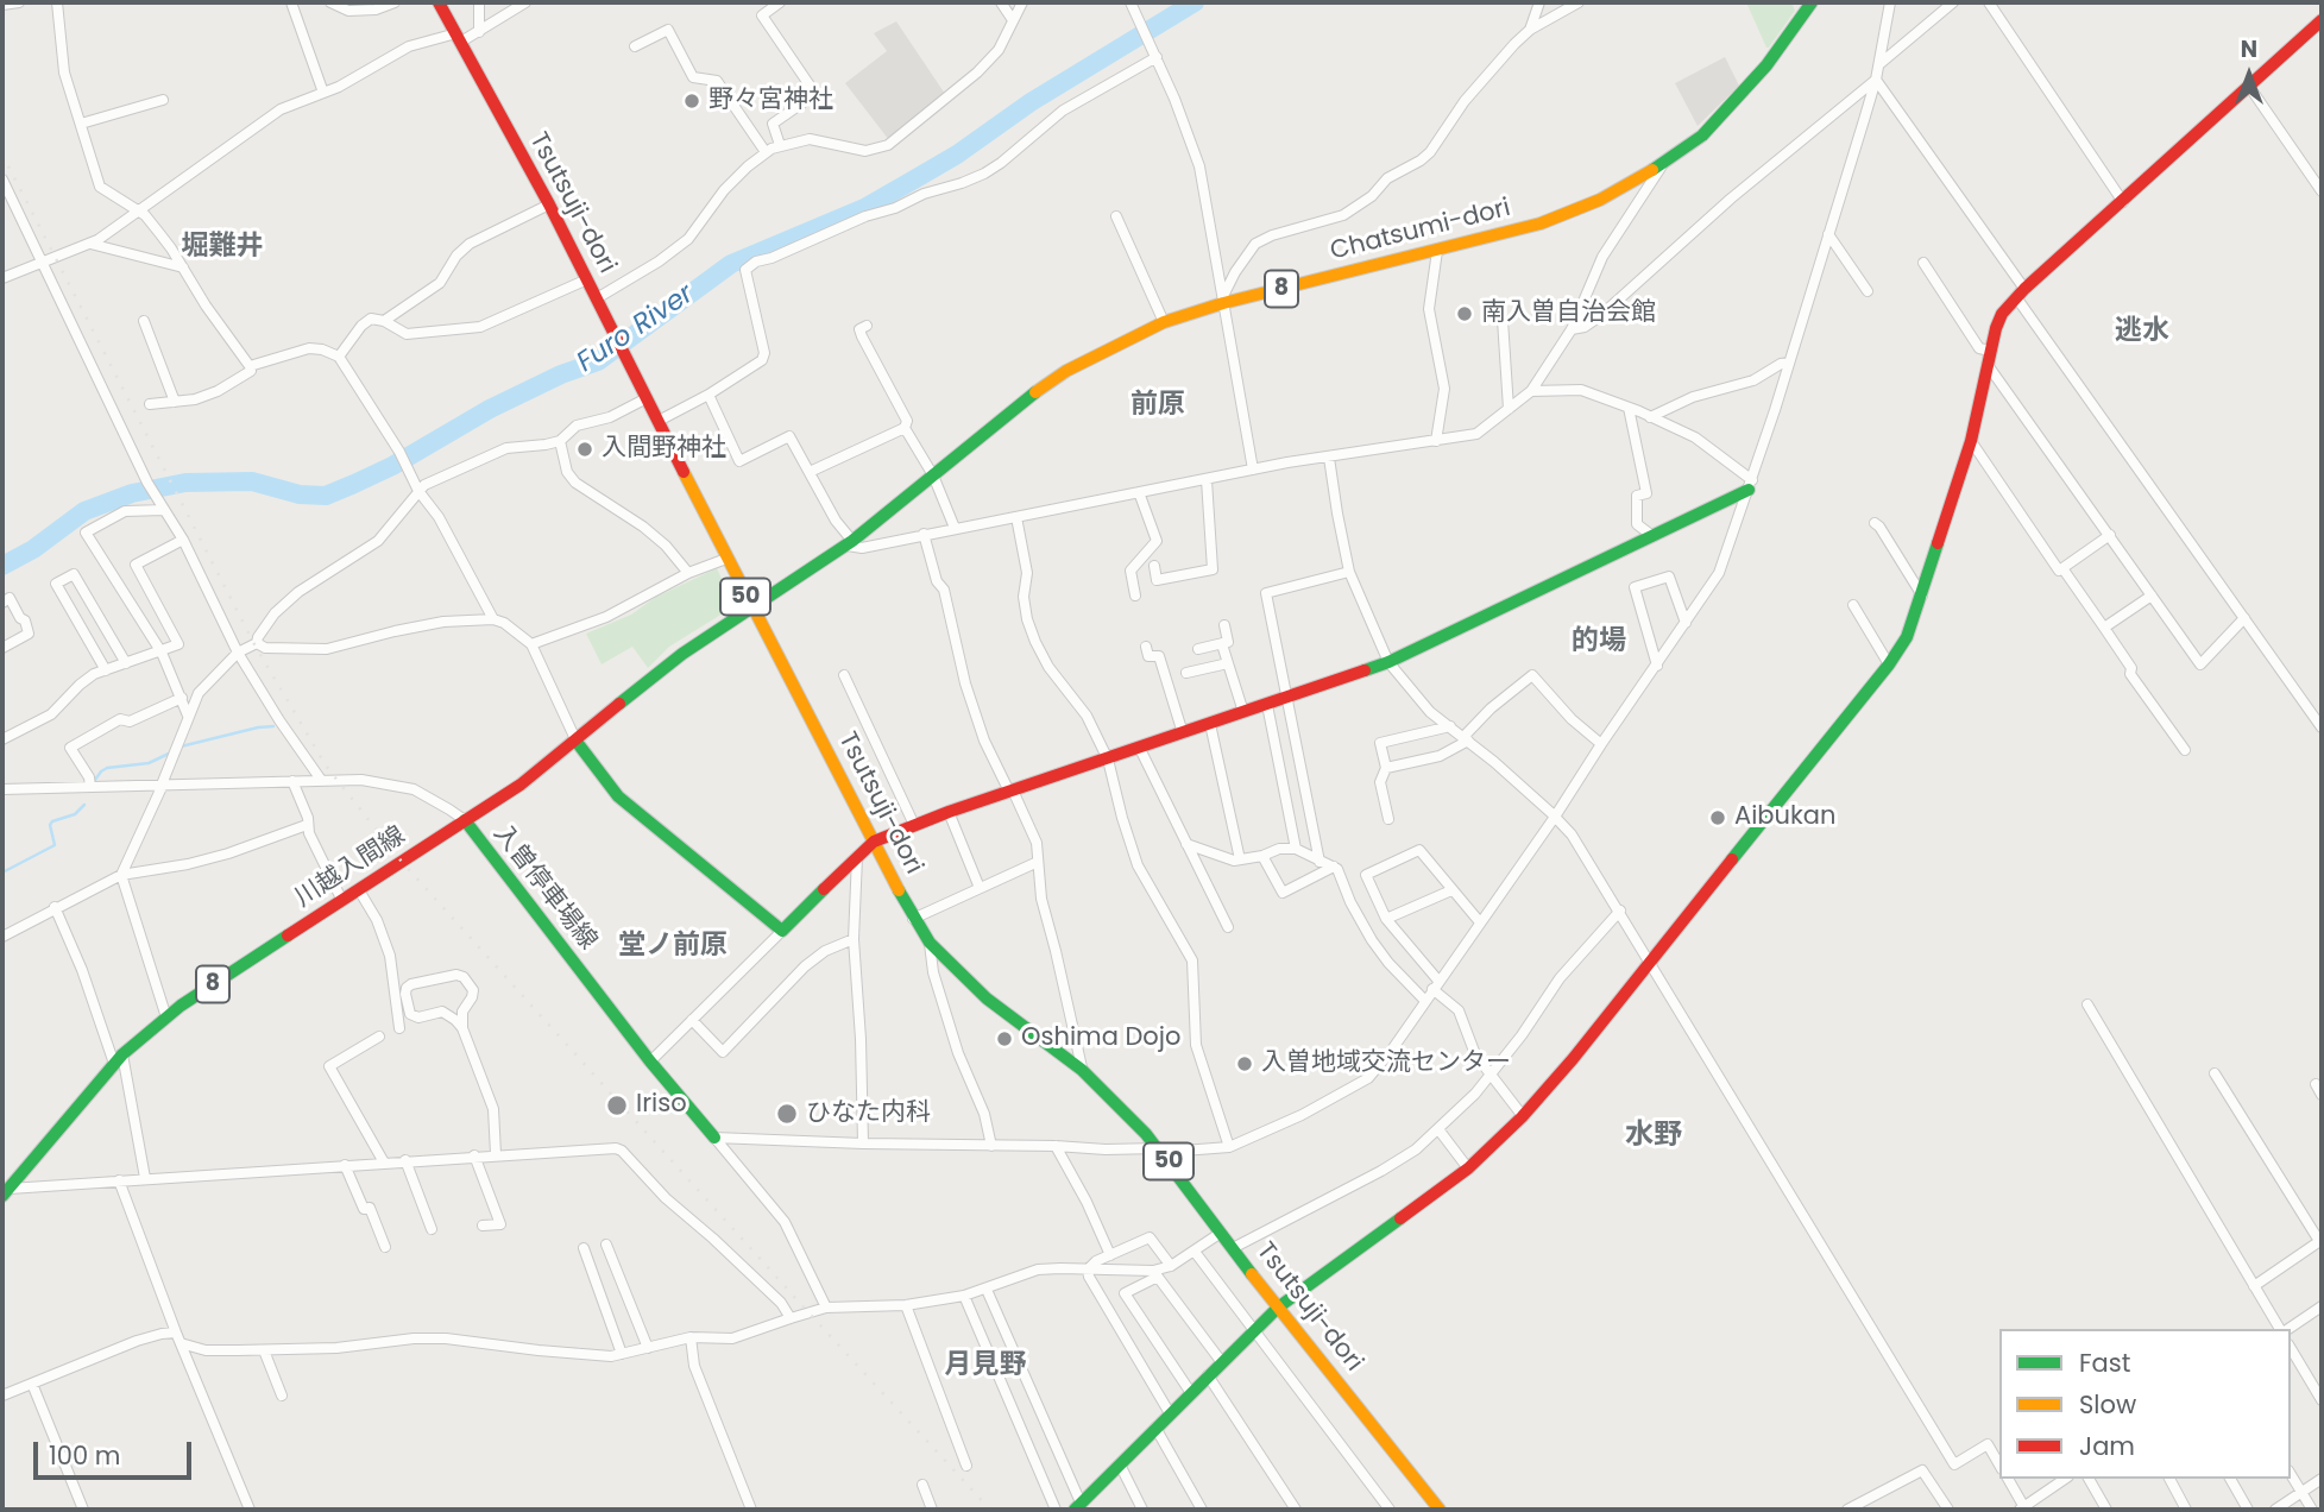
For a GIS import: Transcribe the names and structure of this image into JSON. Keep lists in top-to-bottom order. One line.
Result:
{"streets":{"main road":["Tsutsuji-dori","Chatsumi-dori","8","50","川越入間線","入曽停車場線"]},"crossings":[["Tsutsuji-dori","Chatsumi-dori"],["Tsutsuji-dori","川越入間線"],["Chatsumi-dori","川越入間線"],["川越入間線","入曽停車場線"]],"districts":["堀難井","逃水","前原","的場","堂ノ前原","水野","月見野"],"water":["Furo River"],"places":["野々宮神社","南入曽自治会館","入間野神社","Aibukan","Oshima Dojo","入曽地域交流センター","Iriso","ひなた内科"],"legend":["Fast","Slow","Jam"],"scale_bar":"100 m","north":"top"}
